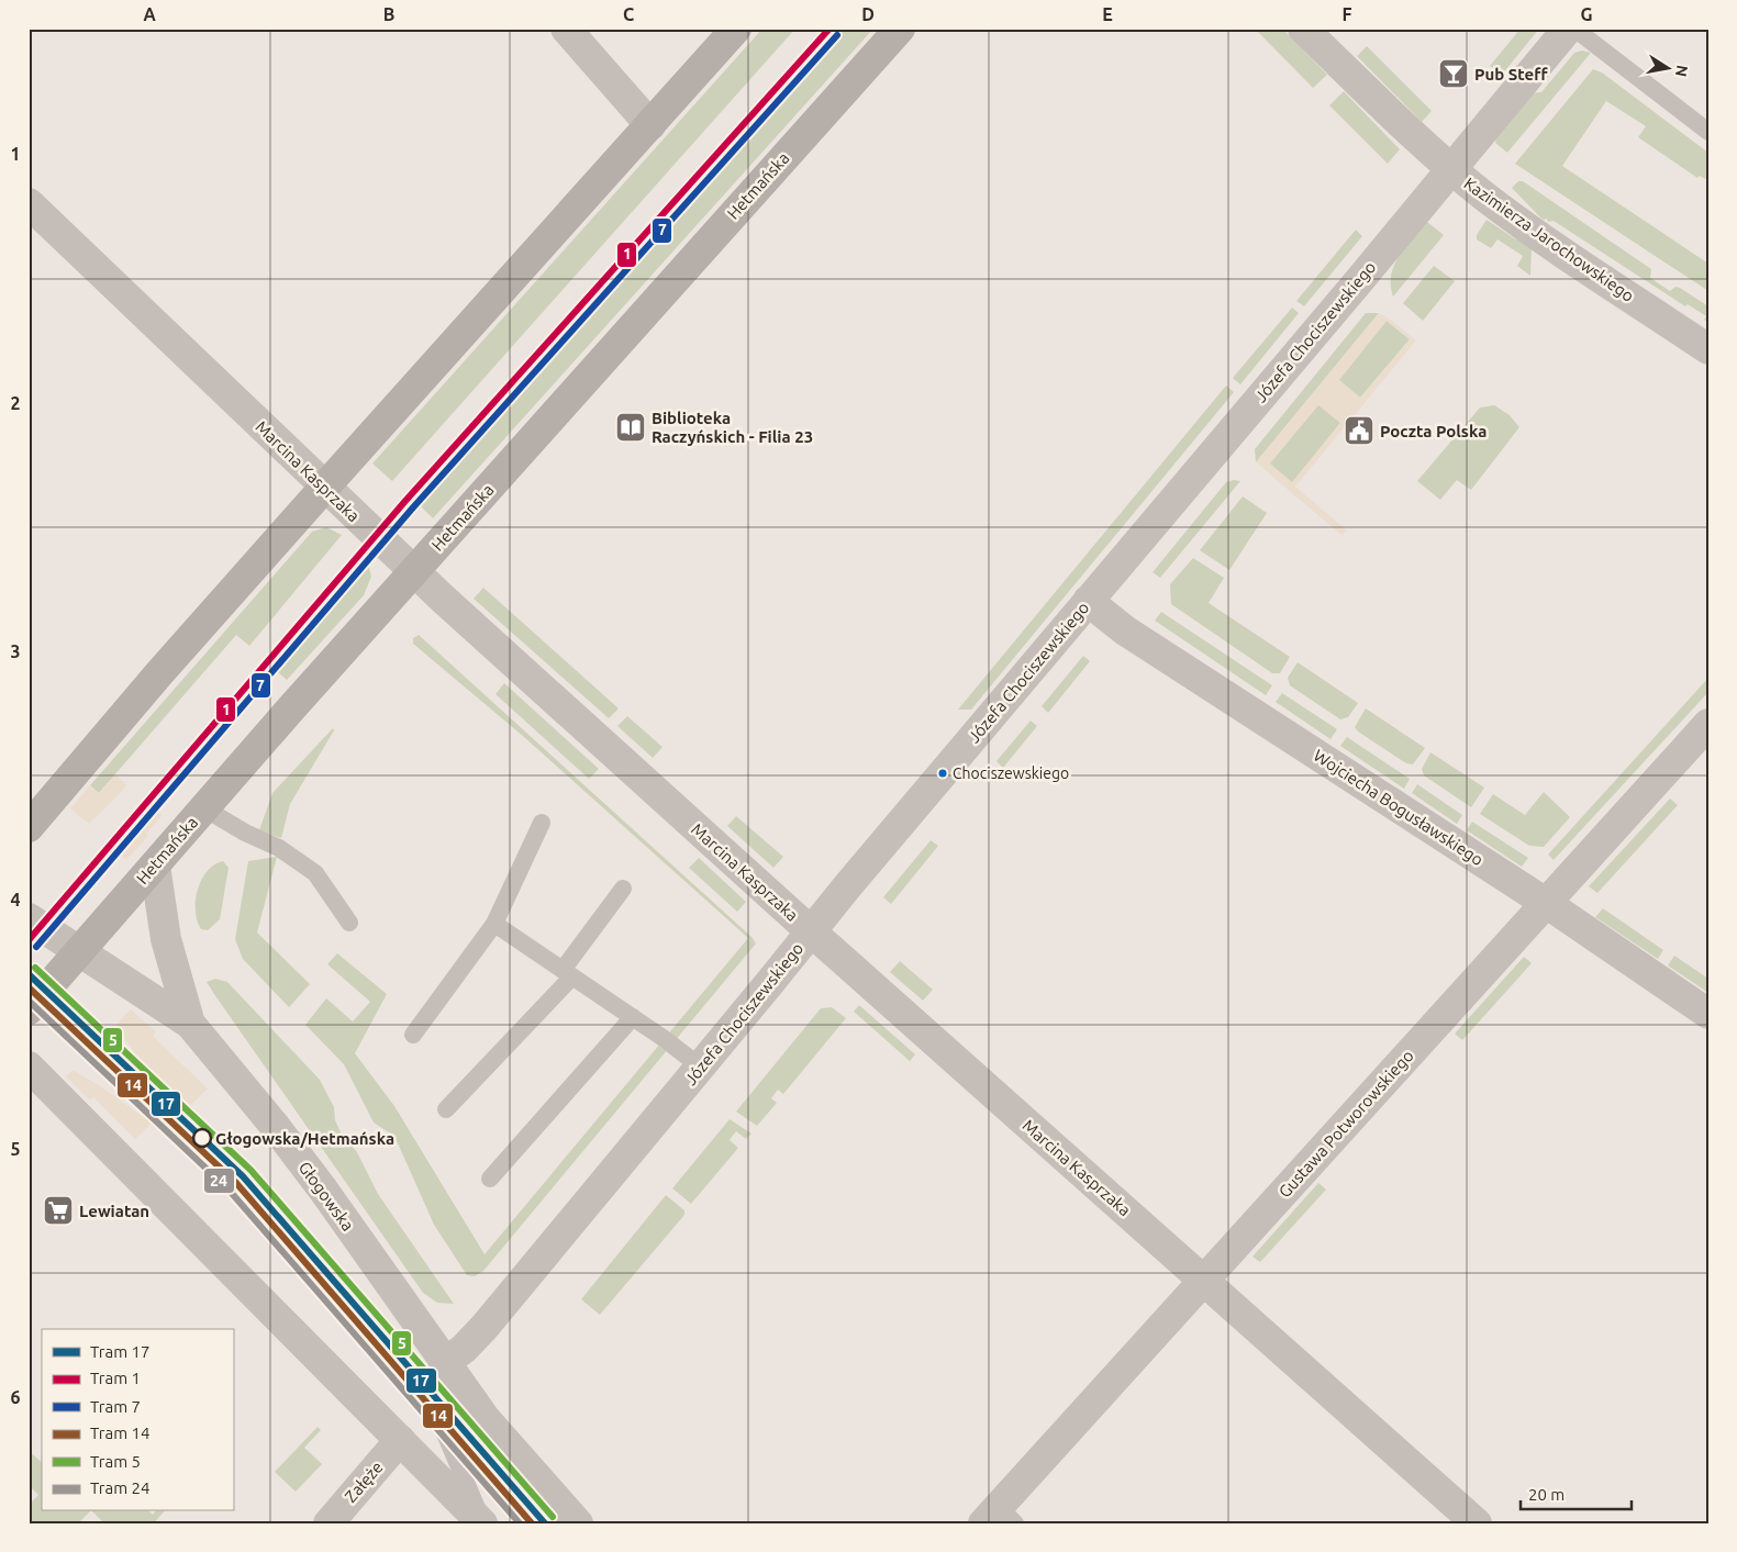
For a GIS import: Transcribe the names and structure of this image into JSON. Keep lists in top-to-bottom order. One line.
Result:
{"streets":{"main road":["Hetmańska"],"street":["Kazimierza Jarochowskiego","Józefa Chociszewskiego","Marcina Kasprzaka","Wojciecha Bogusławskiego","Gustawa Potworowskiego","Głogowska","Załęże"]},"crossings":[["Hetmańska","Marcina Kasprzaka"],["Hetmańska","Głogowska"],["Kazimierza Jarochowskiego","Józefa Chociszewskiego"],["Józefa Chociszewskiego","Marcina Kasprzaka"],["Józefa Chociszewskiego","Wojciecha Bogusławskiego"],["Józefa Chociszewskiego","Głogowska"],["Marcina Kasprzaka","Gustawa Potworowskiego"],["Wojciecha Bogusławskiego","Gustawa Potworowskiego"]],"places":{"bar":["Pub Steff"],"library":["Biblioteka Raczyńskich - Filia 23"],"public building":["Poczta Polska"],"other":["Chociszewskiego","Głogowska/Hetmańska"],"supermarket":["Lewiatan"]},"lines":["tram line 1","tram line 7","tram line 5","tram line 17","tram line 14","tram line 24"],"legend":["Tram 17","Tram 1","Tram 7","Tram 14","Tram 5","Tram 24"],"scale_bar":"20 m","north":"right","grid":{"columns":["A","B","C","D","E","F","G"],"rows":["1","2","3","4","5","6"]}}
